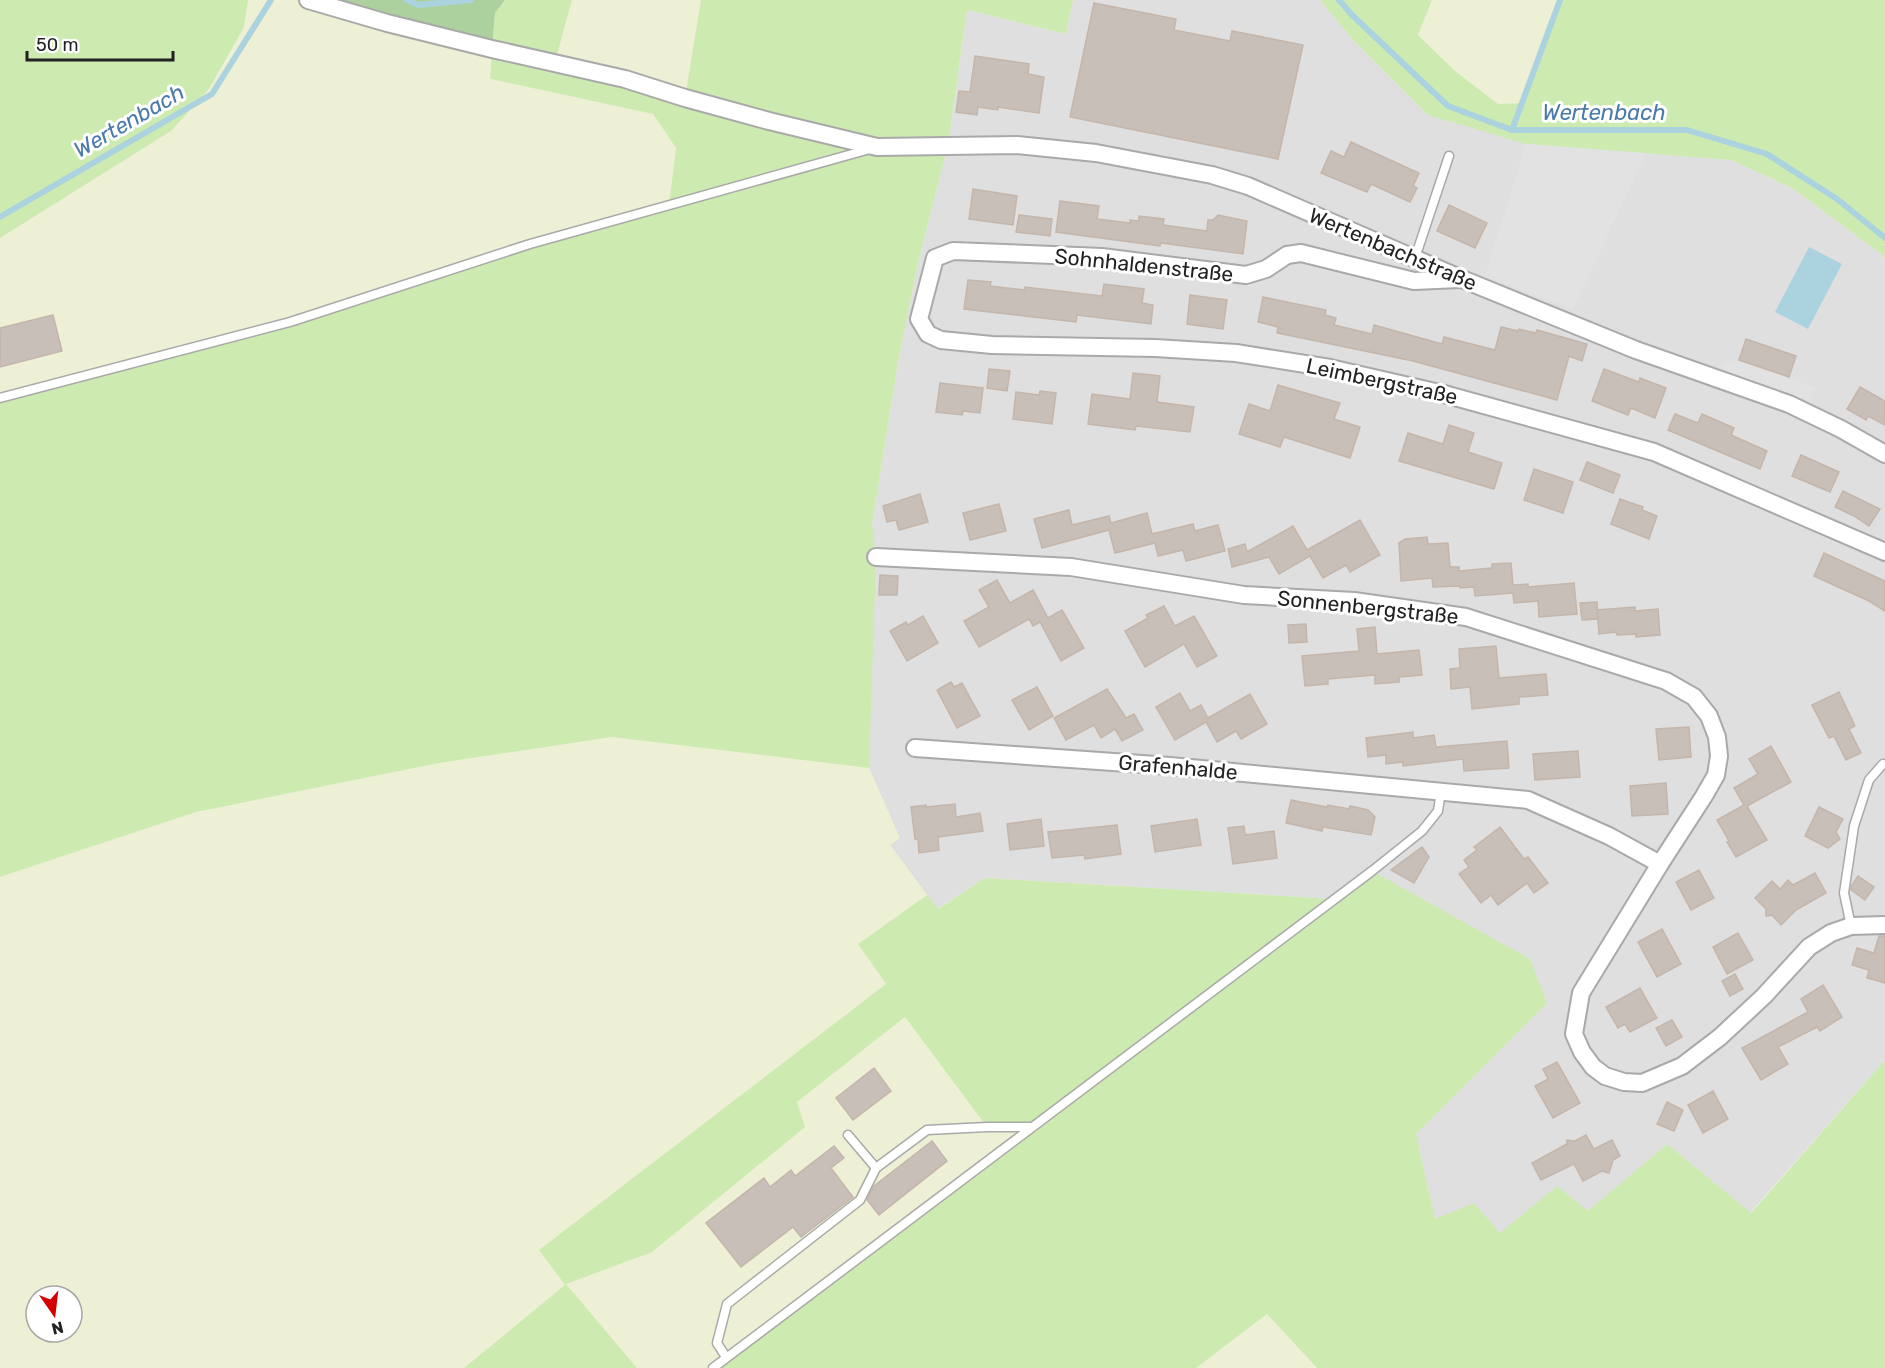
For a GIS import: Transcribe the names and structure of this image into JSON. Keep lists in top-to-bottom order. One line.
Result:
{"streets":{"street":["Wertenbachstraße","Sohnhaldenstraße","Leimbergstraße","Sonnenbergstraße","Grafenhalde"]},"crossings":[["Wertenbachstraße","Sohnhaldenstraße"],["Sohnhaldenstraße","Leimbergstraße"]],"water":["Wertenbach"],"scale_bar":"50 m","north":"bottom"}
